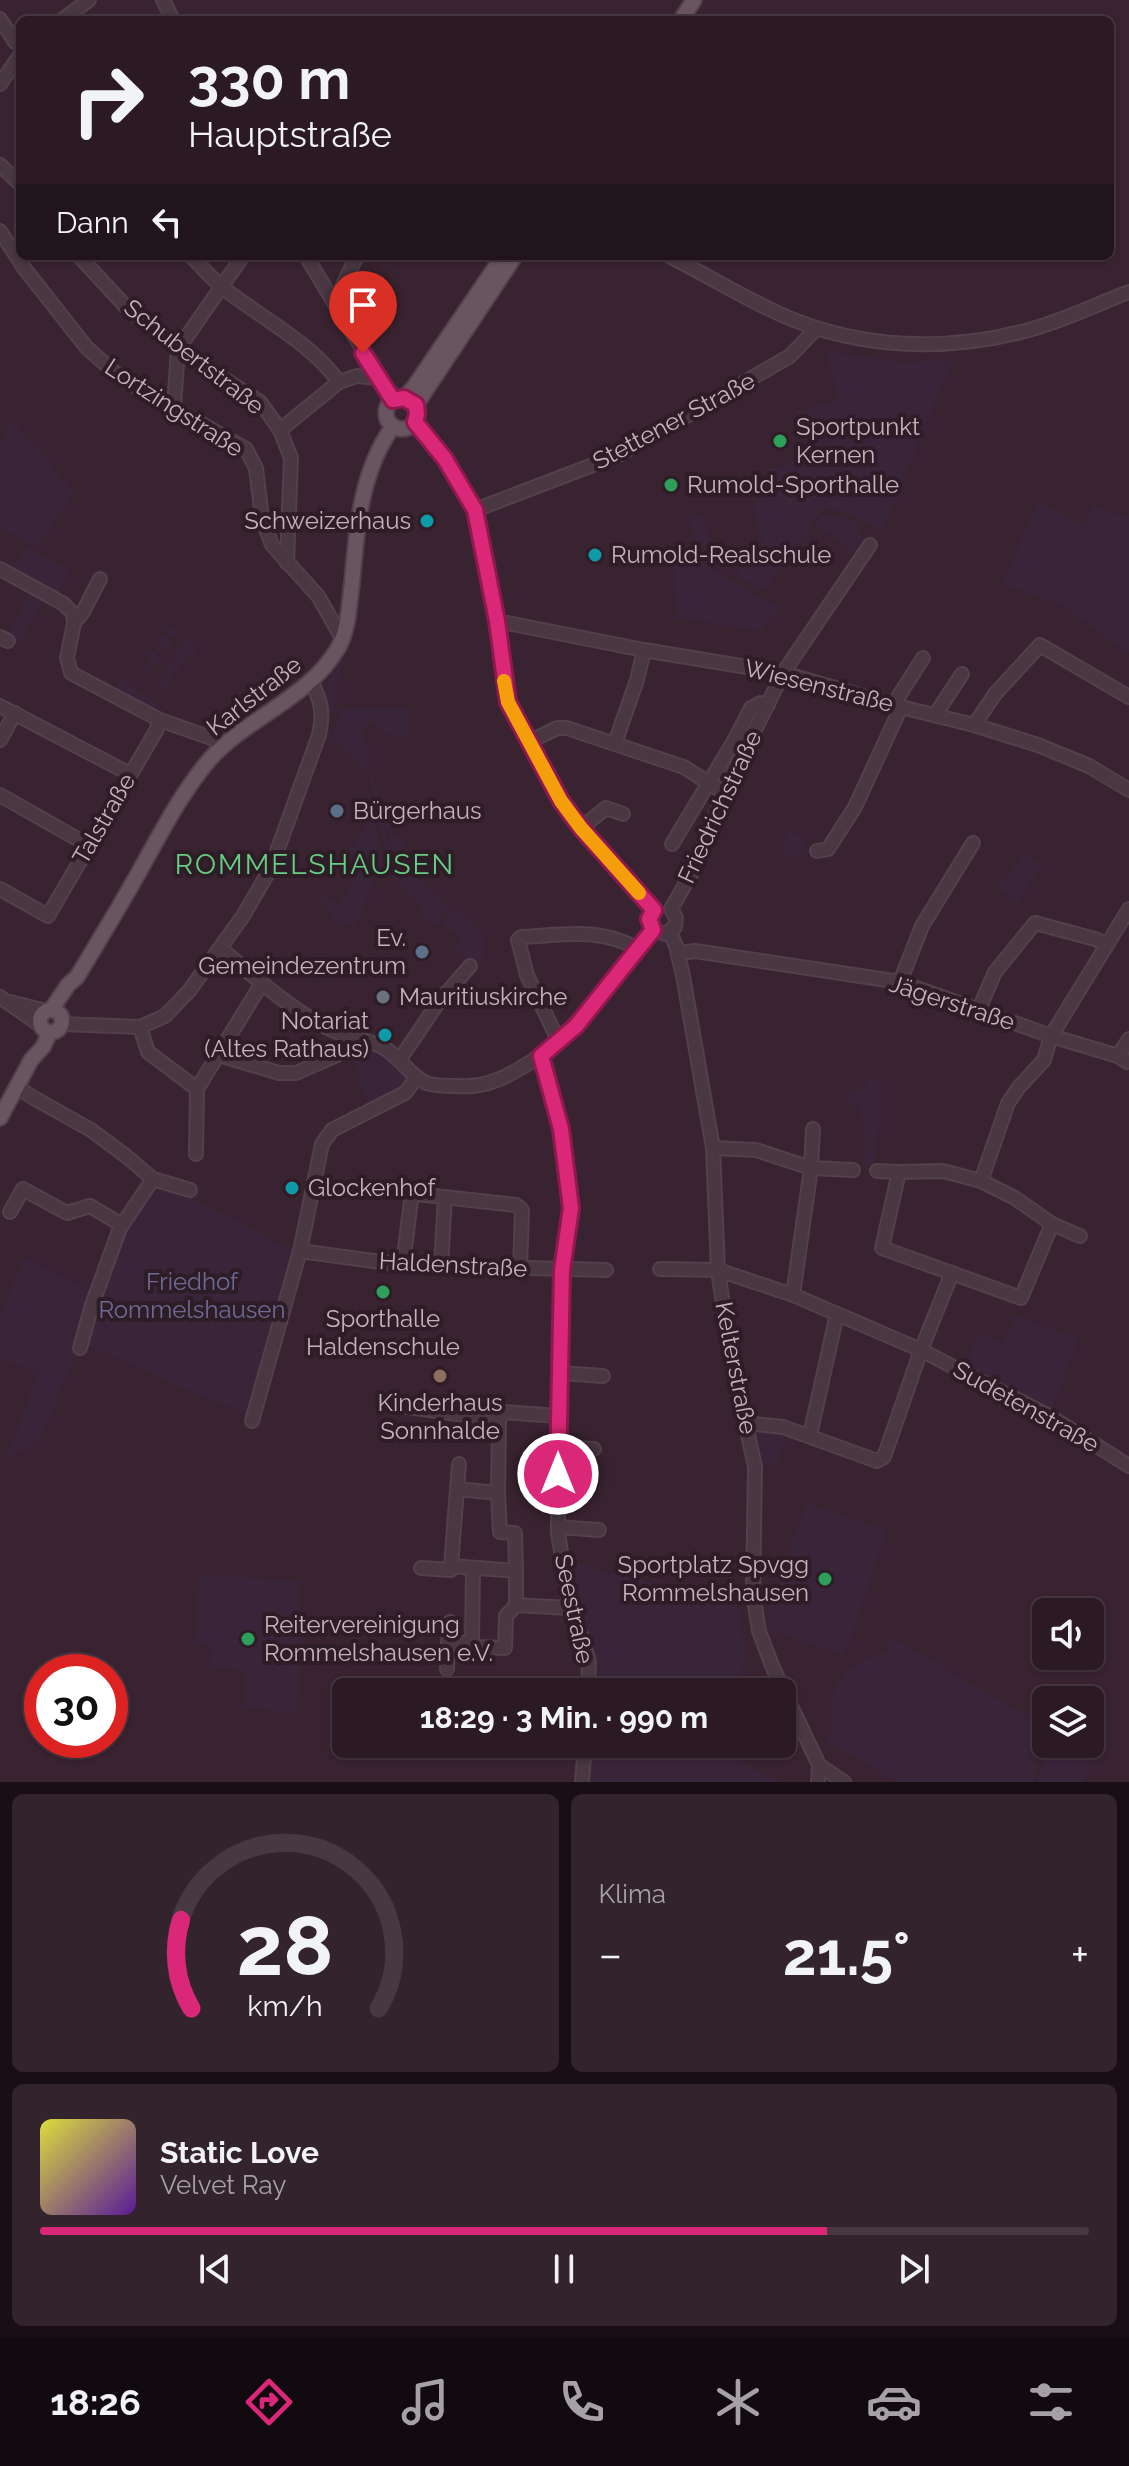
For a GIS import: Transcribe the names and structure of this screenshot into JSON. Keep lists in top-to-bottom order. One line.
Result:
{"streets":{"main road":["Karlstraße"],"street":["Schubertstraße","Lortzingstraße","Stettener Straße","Wiesenstraße","Friedrichstraße","Talstraße","Jägerstraße","Haldenstraße","Kelterstraße","Sudetenstraße","Seestraße"]},"crossings":[["Schubertstraße","Lortzingstraße"],["Lortzingstraße","Karlstraße"],["Wiesenstraße","Friedrichstraße"],["Friedrichstraße","Kelterstraße"],["Jägerstraße","Kelterstraße"],["Haldenstraße","Seestraße"],["Kelterstraße","Sudetenstraße"]],"districts":["ROMMELSHAUSEN"],"parks":["Friedhof Rommelshausen"],"places":["Sportpunkt Kernen","Rumold-Sporthalle","Schweizerhaus","Rumold-Realschule","Bürgerhaus","Ev. Gemeindezentrum","Mauritiuskirche","Notariat (Altes Rathaus)","Glockenhof","Sporthalle Haldenschule","Kinderhaus Sonnhalde","Sportplatz Spvgg Rommelshausen","Reitervereinigung Rommelshausen e.V."],"page":{"turn":["330 m","Hauptstraße"],"then":"Dann","limit":"30","trip":"18:29 · 3 Min. · 990 m","tile":"Klima","heat":["−","21.5°","+"],"song":["Static Love","Velvet Ray"],"tabs":"18:26","gauge":["28","km/h"]}}
